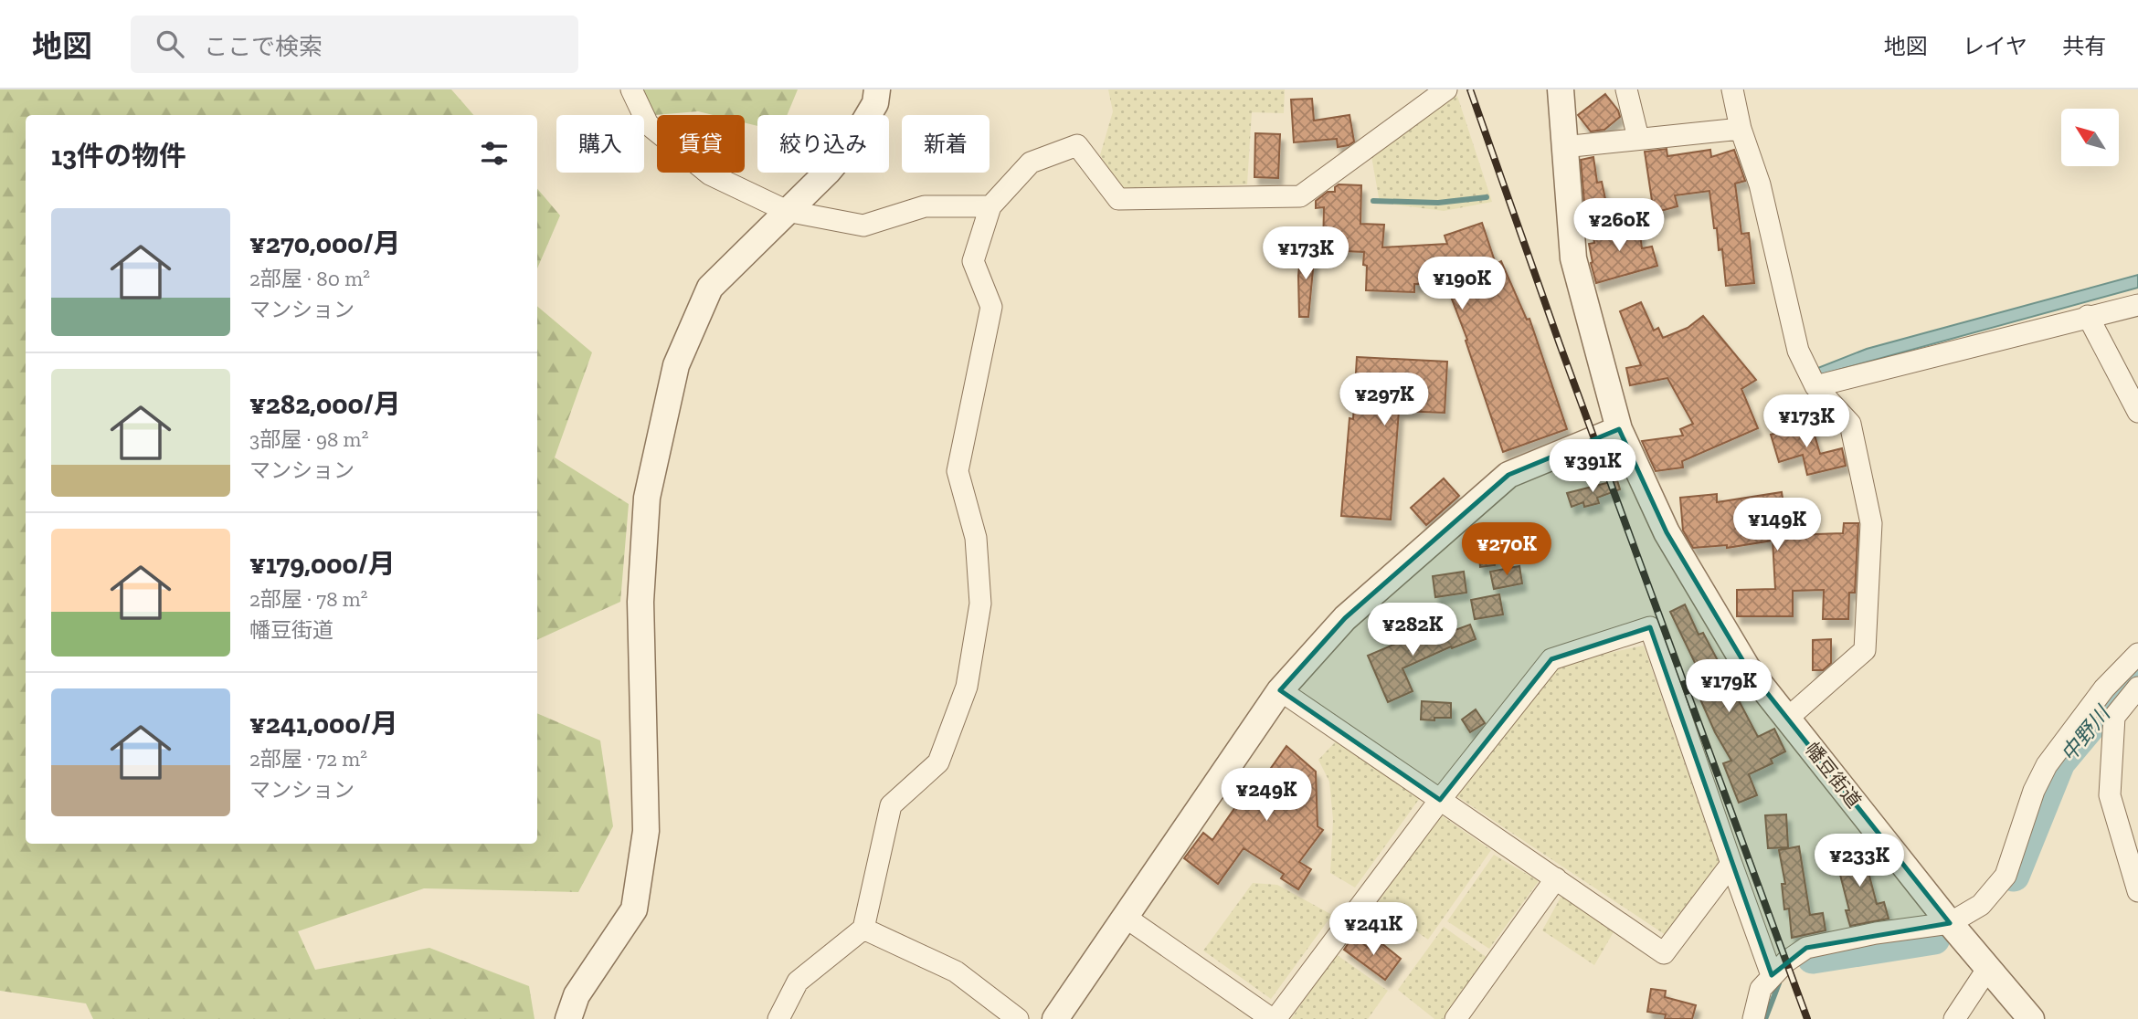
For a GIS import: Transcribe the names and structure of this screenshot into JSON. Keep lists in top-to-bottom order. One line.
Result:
{"streets":{"street":["幡豆街道"]},"water":["中野川"],"north":"top left","page":{"header":"地図","search":"ここで検索","nav":["地図","レイヤ","共有"],"chip":["購入","賃貸","絞り込み","新着"],"heading":"13件の物件","list":[{"name":"¥270,000/月","note":"2部屋 · 80 m² · マンション"},{"name":"¥282,000/月","note":"3部屋 · 98 m² · マンション"},{"name":"¥179,000/月","note":"2部屋 · 78 m² · 幡豆街道"},{"name":"¥241,000/月","note":"2部屋 · 72 m² · マンション"}],"price":["¥260K","¥173K","¥190K","¥297K","¥173K","¥391K","¥149K","¥270K","¥282K","¥179K","¥249K","¥233K","¥241K"]}}
